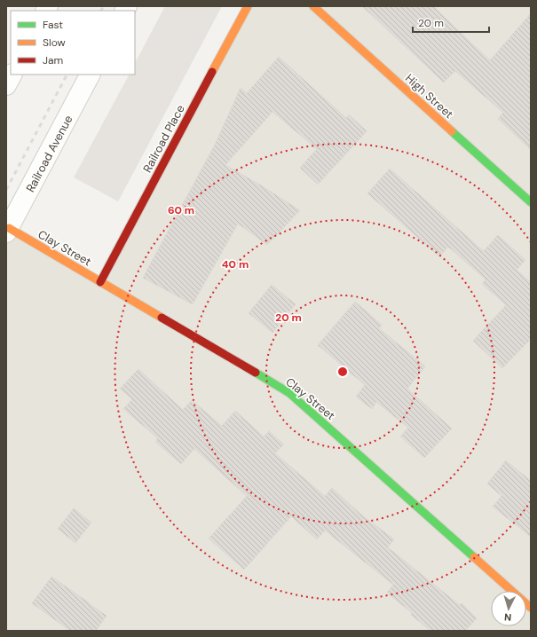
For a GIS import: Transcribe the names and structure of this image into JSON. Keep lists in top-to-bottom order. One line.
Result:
{"streets":{"street":["High Street","Railroad Place","Railroad Avenue","Clay Street"]},"crossings":[["Railroad Place","Clay Street"],["Railroad Avenue","Clay Street"]],"legend":["Fast","Slow","Jam"],"scale_bar":"20 m","north":"bottom","rings":["60 m","40 m","20 m"]}
